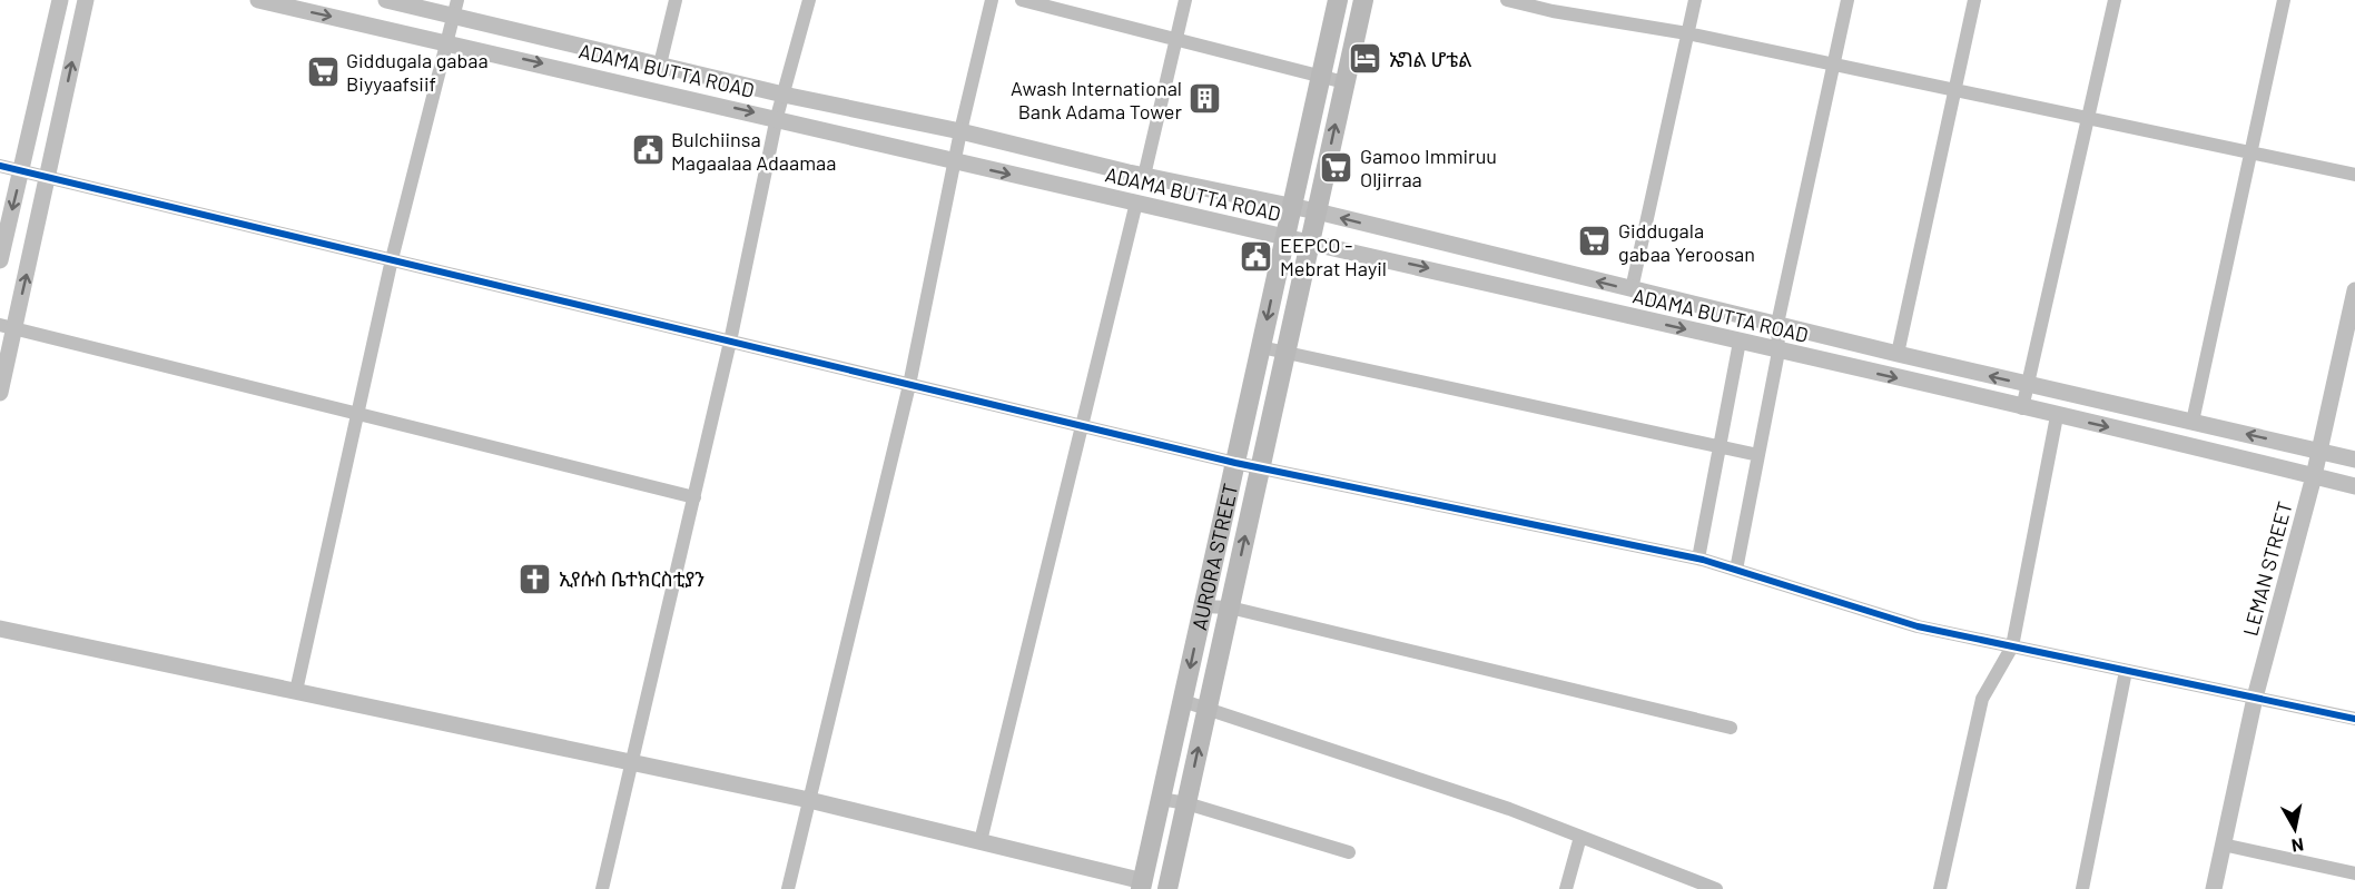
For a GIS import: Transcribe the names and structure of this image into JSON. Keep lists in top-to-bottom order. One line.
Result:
{"streets":{"main road":["AURORA STREET"],"street":["ADAMA BUTTA ROAD","LEMAN STREET"]},"crossings":[["ADAMA BUTTA ROAD","AURORA STREET"],["ADAMA BUTTA ROAD","LEMAN STREET"]],"places":{"hotel":["ኤግል ሆቴል"],"supermarket":["Giddugala gabaa Biyyaafsiif","Gamoo Immiruu Oljirraa","Giddugala gabaa Yeroosan"],"building":["Awash International Bank Adama Tower"],"public building":["Bulchiinsa Magaalaa Adaamaa","EEPCO - Mebrat Hayil"],"church":["ኢየሱስ ቤተክርስቲያን"]},"north":"bottom"}
